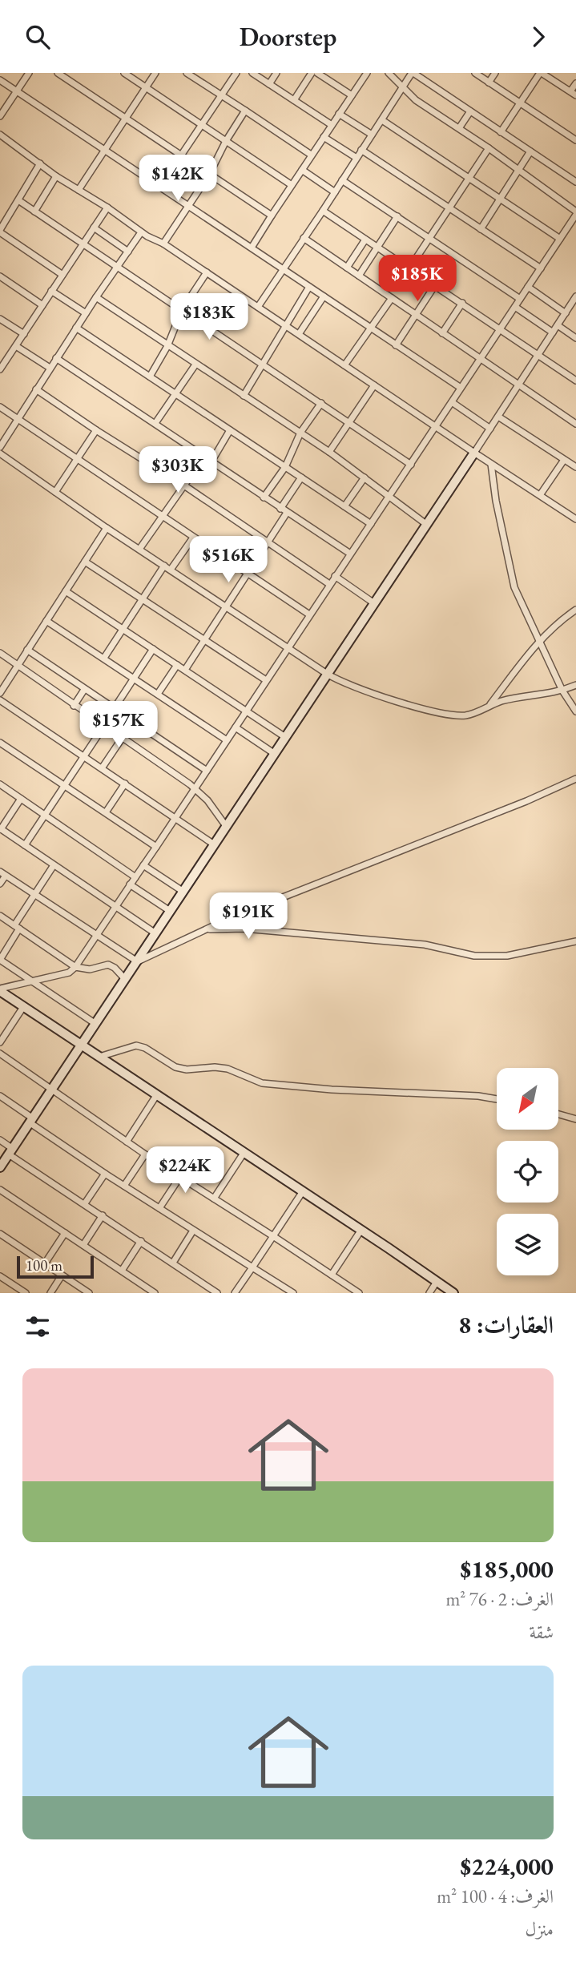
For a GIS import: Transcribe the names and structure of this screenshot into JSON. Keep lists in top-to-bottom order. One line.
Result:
{"scale_bar":"100 m","north":"bottom left","page":{"header":"Doorstep","price":["$142K","$185K","$183K","$303K","$516K","$157K","$191K","$224K"],"scale":"100 m","heading":"العقارات: 8","list":[{"name":"$185,000","note":"الغرف: 2 · 76 m² · شقة"},{"name":"$224,000","note":"الغرف: 4 · 100 m² · منزل"}]}}
